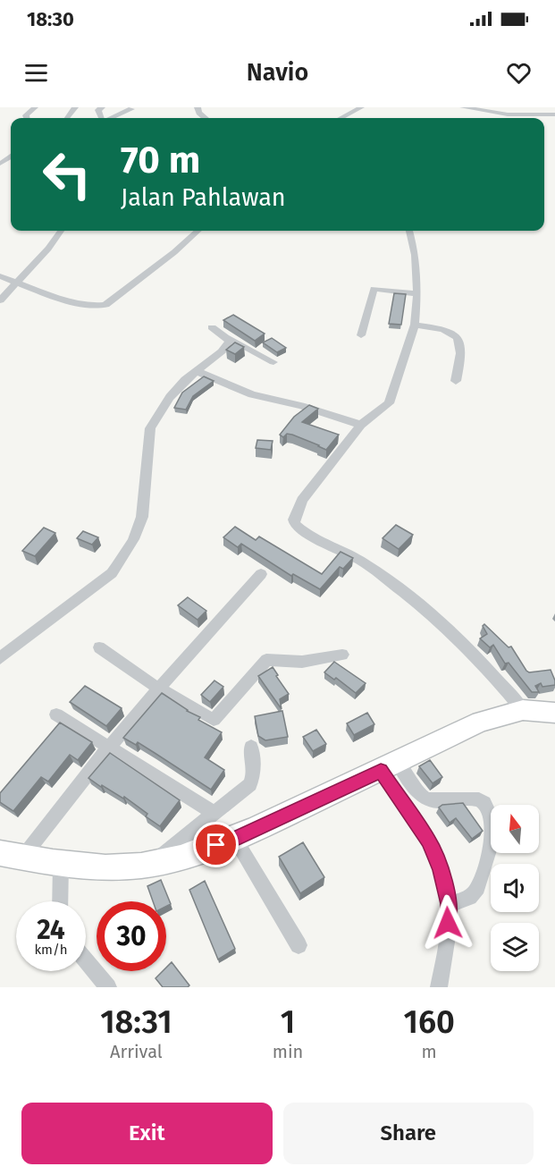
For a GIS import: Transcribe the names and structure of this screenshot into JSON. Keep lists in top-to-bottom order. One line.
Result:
{"north":"top","page":{"status":"18:30","header":"Navio","turn":["70 m","Jalan Pahlawan"],"speed":"24 km/h","limit":"30","eta":["18:31","Arrival","1","min","160","m"],"buttons":["Exit","Share"]}}
